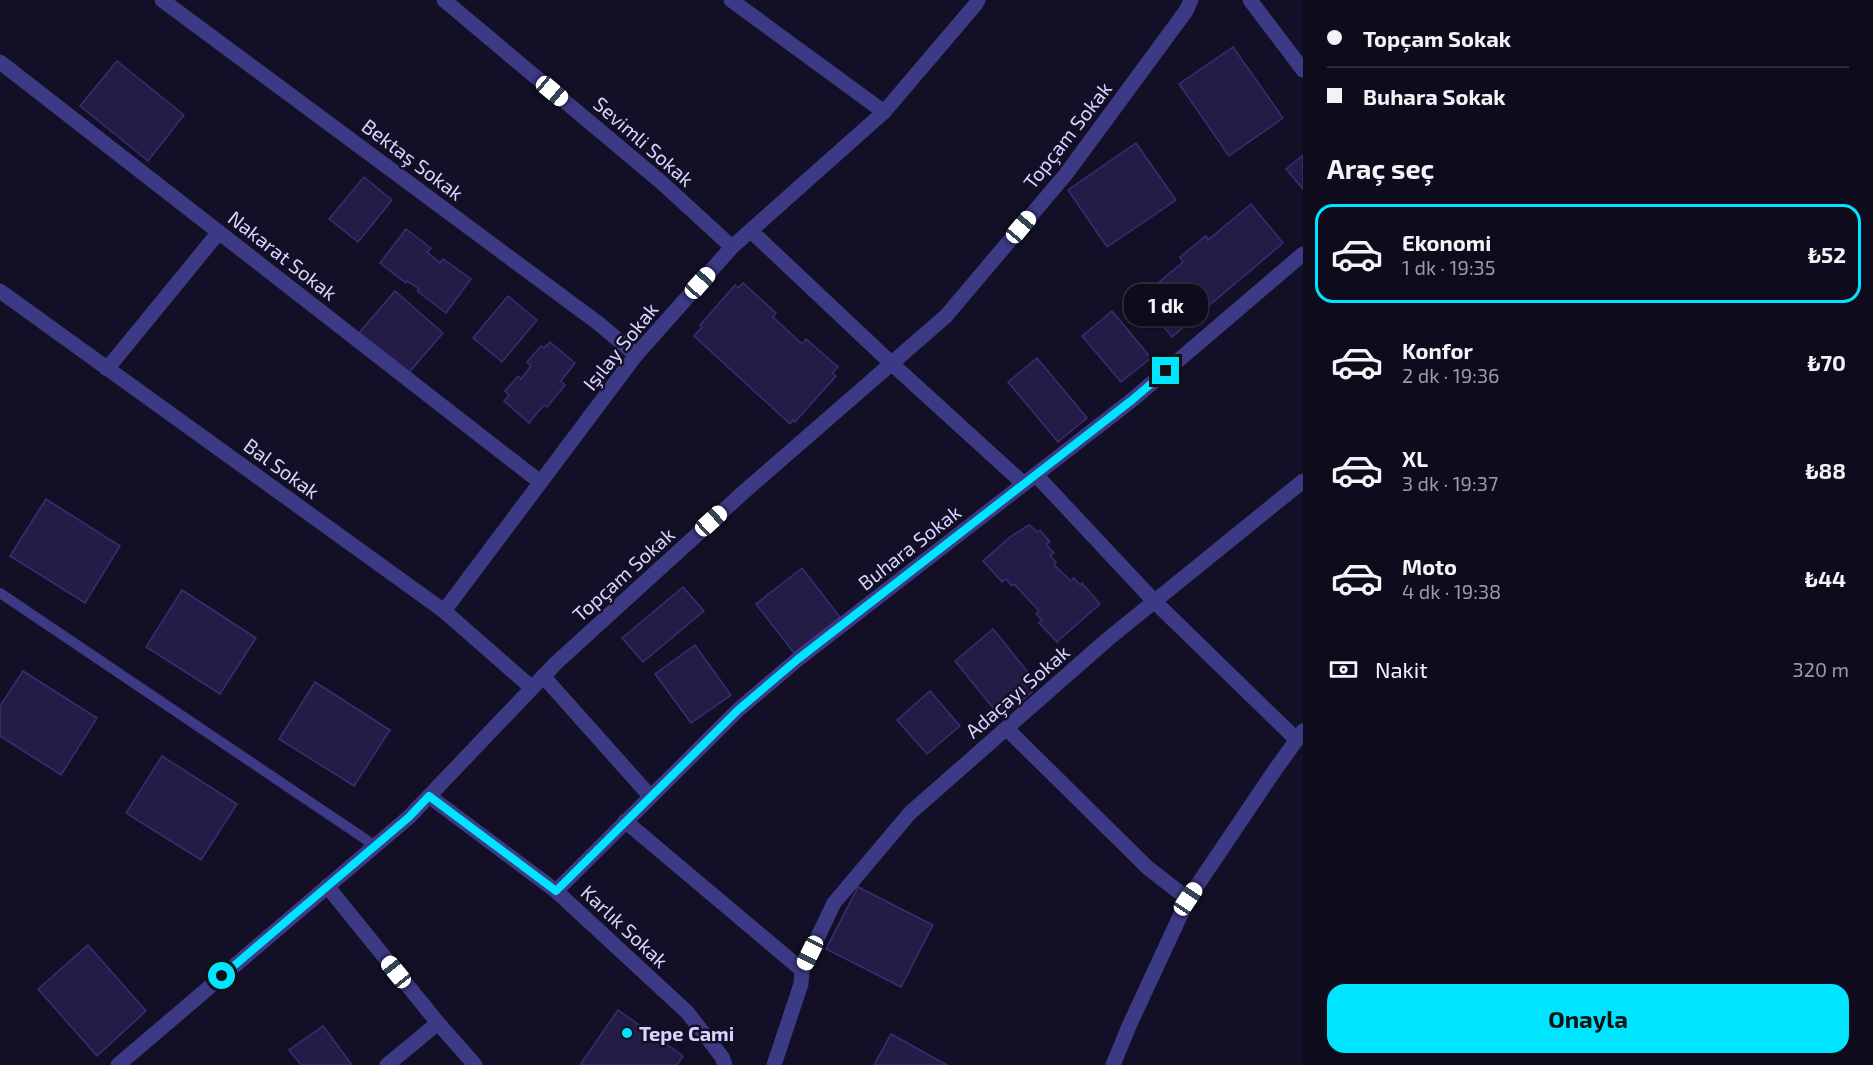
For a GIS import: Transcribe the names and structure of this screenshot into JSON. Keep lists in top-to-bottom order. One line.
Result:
{"streets":{"street":["Topçam Sokak","Sevimli Sokak","Bektaş Sokak","Nakarat Sokak","Işılay Sokak","Bal Sokak","Buhara Sokak","Adaçayı Sokak","Karlık Sokak"]},"crossings":[["Topçam Sokak","Bal Sokak"],["Topçam Sokak","Karlık Sokak"],["Sevimli Sokak","Işılay Sokak"],["Bektaş Sokak","Işılay Sokak"],["Nakarat Sokak","Işılay Sokak"],["Işılay Sokak","Bal Sokak"],["Buhara Sokak","Karlık Sokak"]],"places":["Tepe Cami"],"page":{"banner":["Topçam Sokak","Buhara Sokak"],"heading":"Araç seç","list":[{"name":"Ekonomi","note":"1 dk · 19:35","value":"₺52"},{"name":"Konfor","note":"2 dk · 19:36","value":"₺70"},{"name":"XL","note":"3 dk · 19:37","value":"₺88"},{"name":"Moto","note":"4 dk · 19:38","value":"₺44"}],"bubble":"1 dk","pay":["Nakit","320 m"],"buttons":"Onayla"}}
